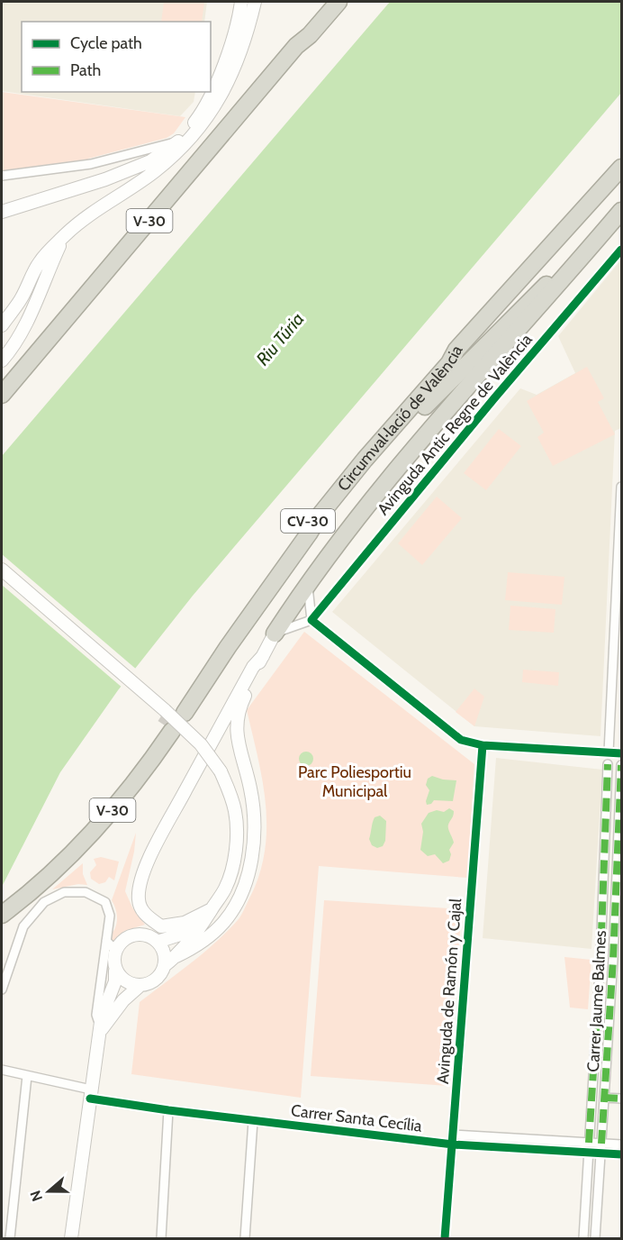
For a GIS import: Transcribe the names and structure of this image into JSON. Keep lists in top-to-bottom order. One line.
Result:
{"streets":{"highway":["V-30","Circumval·lació de València","CV-30"],"street":["Avinguda Antic Regne de València","Avinguda de Ramón y Cajal","Carrer Jaume Balmes","Carrer Santa Cecília"]},"crossings":[["Circumval·lació de València","CV-30"],["Avinguda de Ramón y Cajal","Carrer Santa Cecília"],["Carrer Jaume Balmes","Carrer Santa Cecília"]],"water":["Riu Túria"],"parks":["Parc Poliesportiu Municipal"],"legend":["Cycle path","Path"],"north":"left"}
